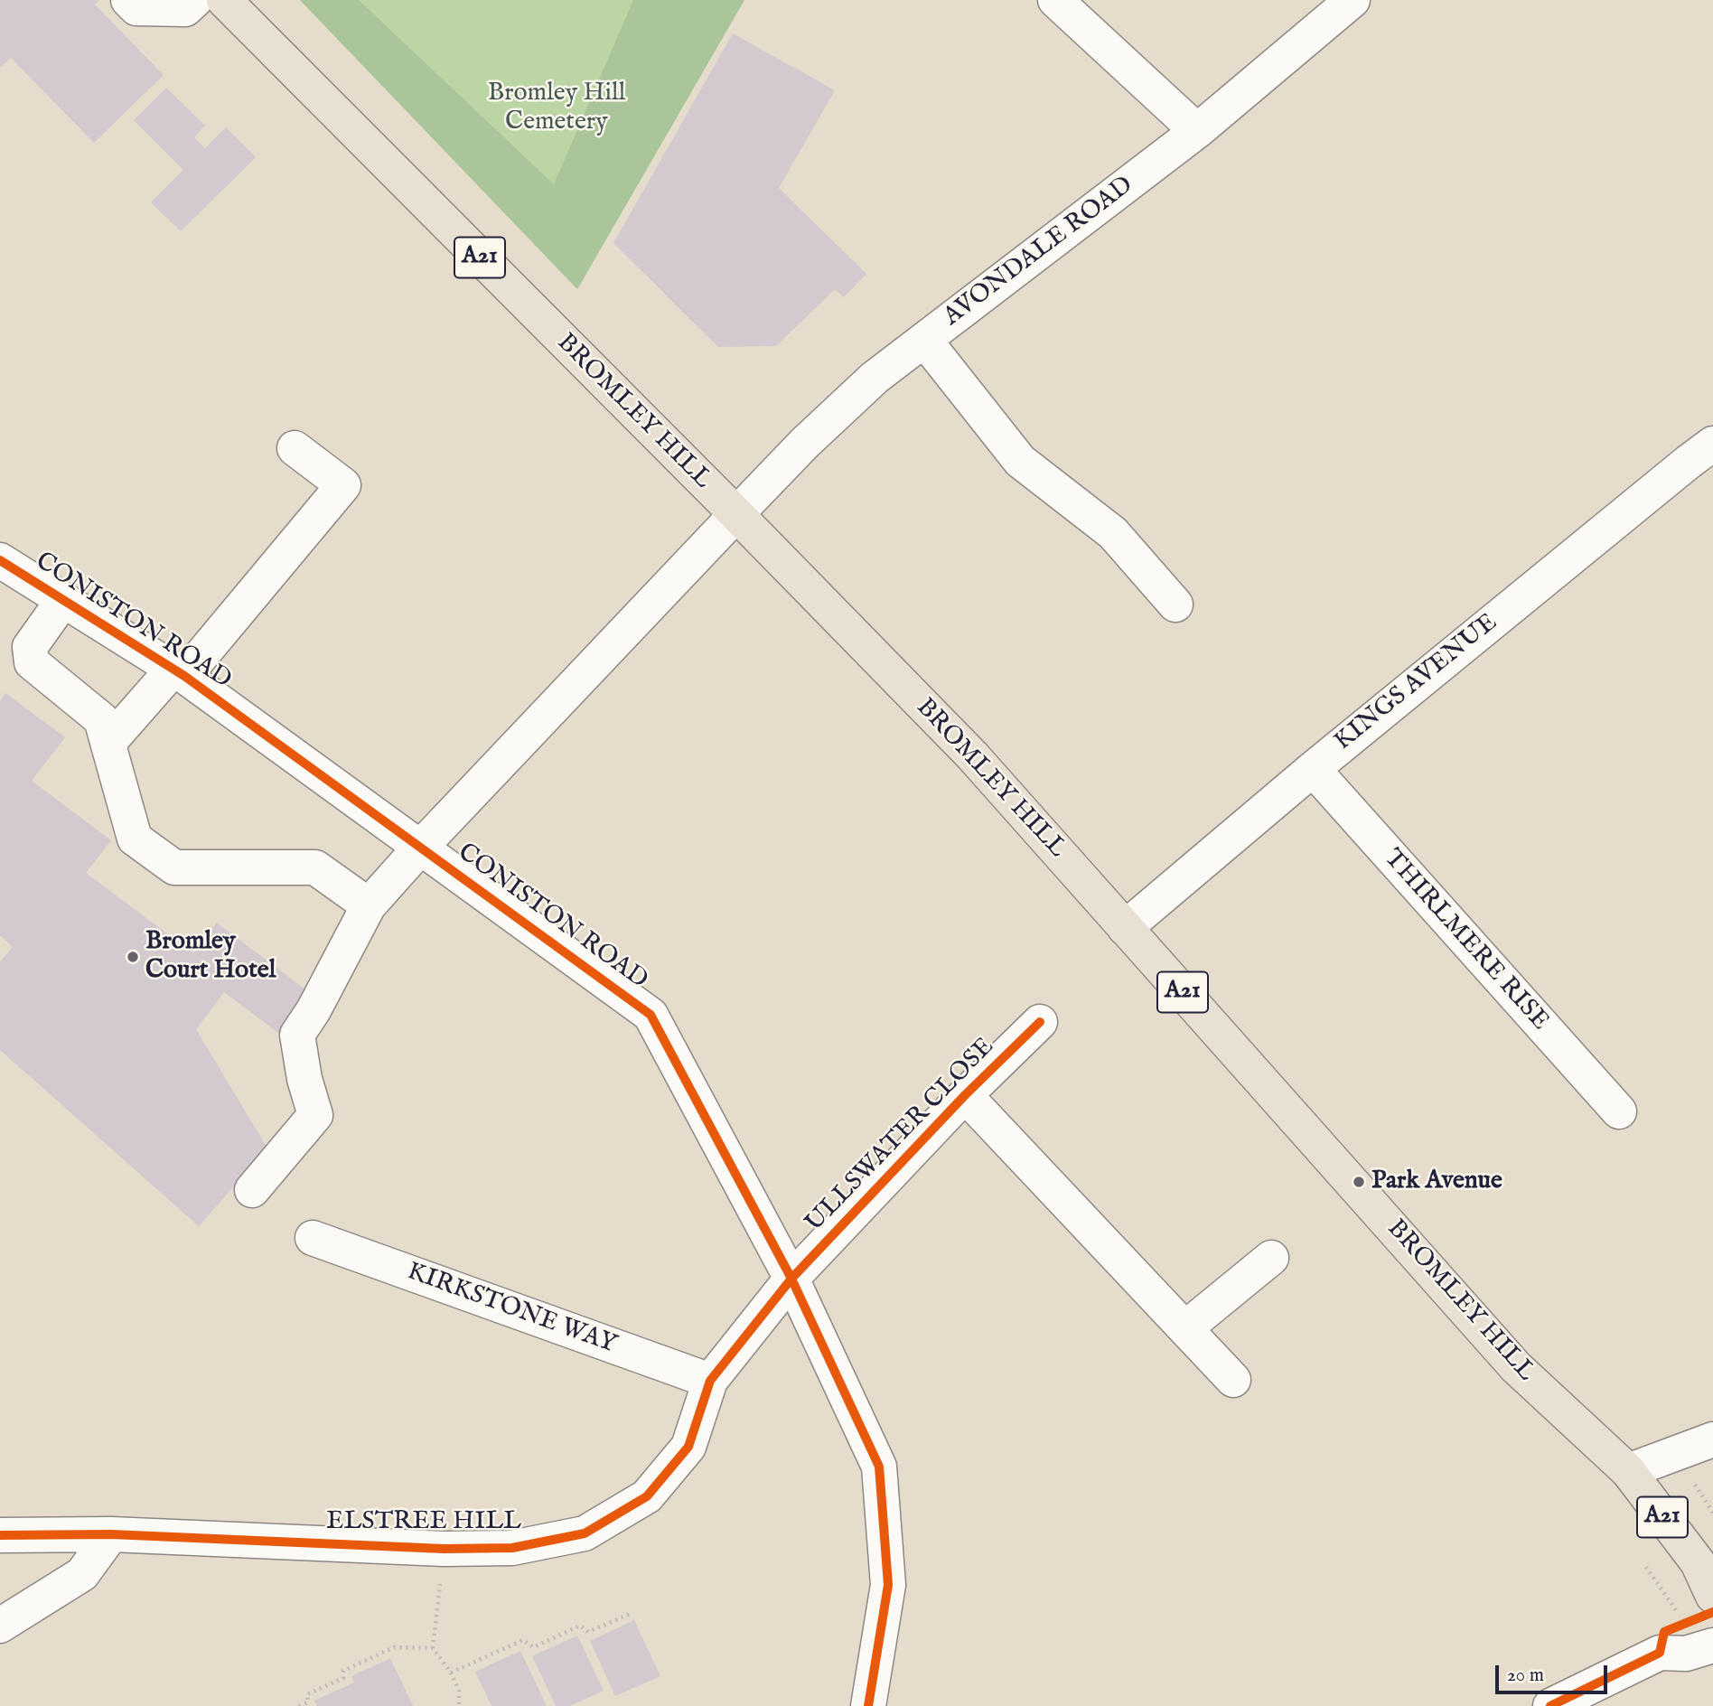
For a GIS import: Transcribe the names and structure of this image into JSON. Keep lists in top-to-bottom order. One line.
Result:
{"streets":{"main road":["A21","BROMLEY HILL"],"street":["AVONDALE ROAD","CONISTON ROAD","KINGS AVENUE","THIRLMERE RISE","ULLSWATER CLOSE","KIRKSTONE WAY","ELSTREE HILL"]},"crossings":[["AVONDALE ROAD","BROMLEY HILL"],["AVONDALE ROAD","CONISTON ROAD"],["BROMLEY HILL","CONISTON ROAD"],["BROMLEY HILL","KINGS AVENUE"],["CONISTON ROAD","ULLSWATER CLOSE"],["CONISTON ROAD","ELSTREE HILL"],["KINGS AVENUE","THIRLMERE RISE"],["ULLSWATER CLOSE","ELSTREE HILL"],["KIRKSTONE WAY","ELSTREE HILL"]],"parks":["Bromley Hill Cemetery"],"places":["Bromley Court Hotel","Park Avenue"],"scale_bar":"20 m"}
